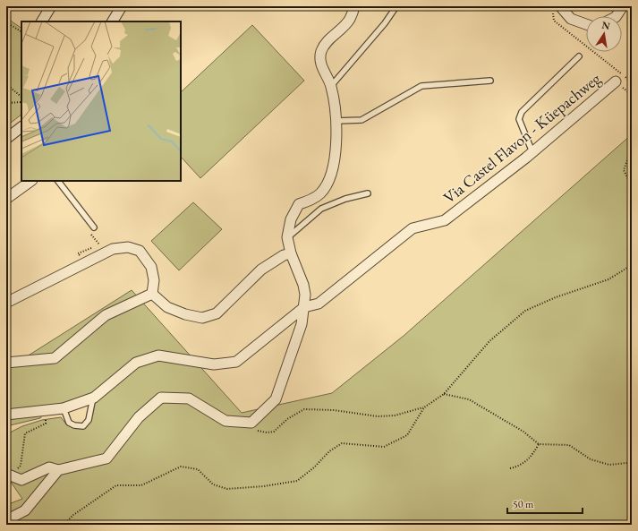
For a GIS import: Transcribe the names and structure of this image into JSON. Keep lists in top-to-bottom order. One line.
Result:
{"streets":{"street":["Via Castel Flavon - Küepachweg"]},"scale_bar":"50 m","north":"top"}
